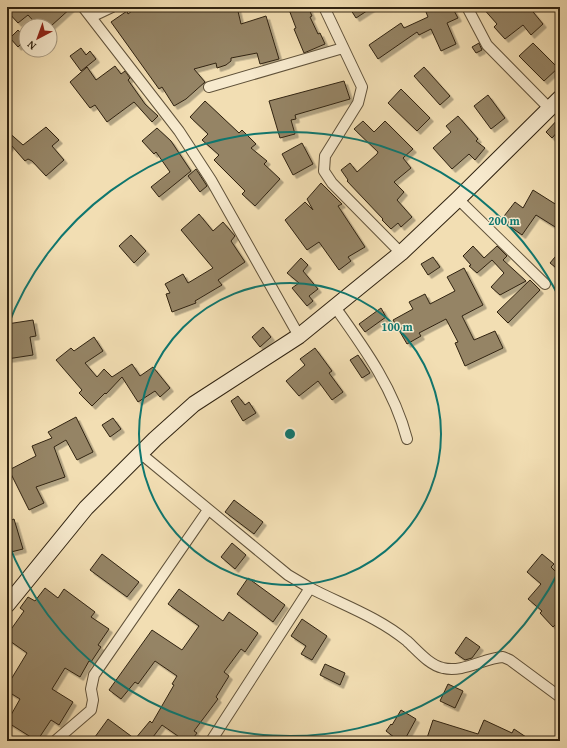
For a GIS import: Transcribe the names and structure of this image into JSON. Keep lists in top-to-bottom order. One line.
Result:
{"north":"bottom left","rings":["200 m","100 m"]}
